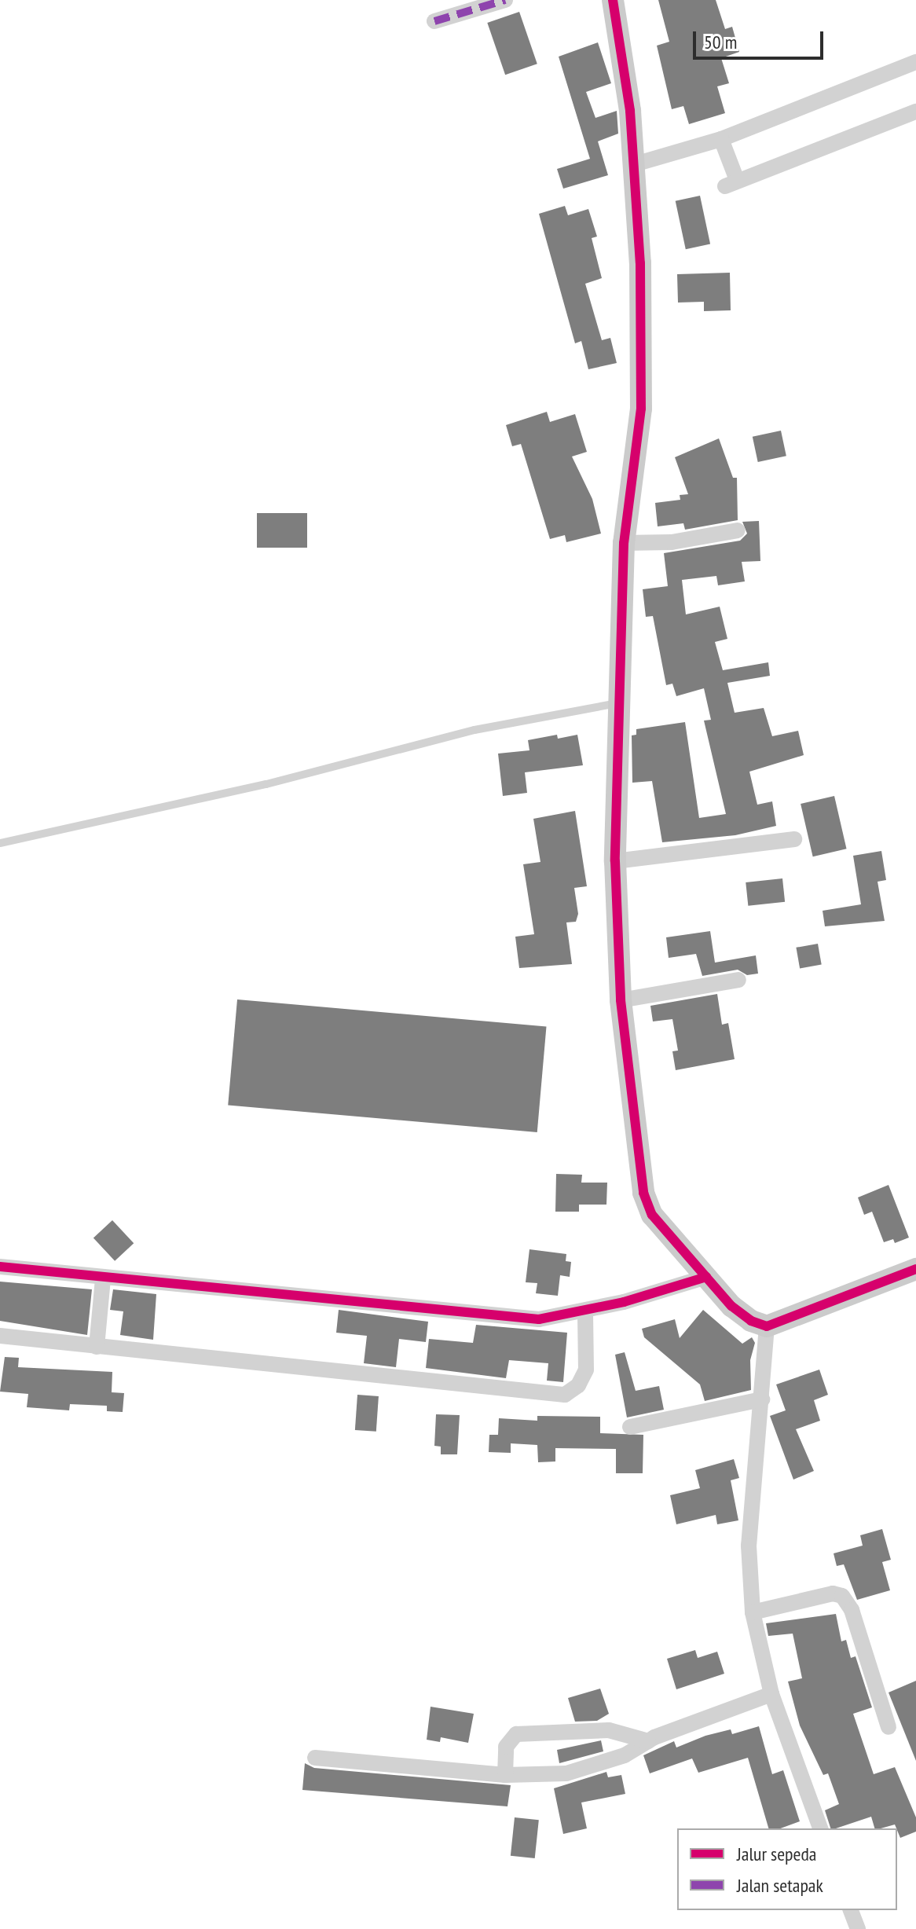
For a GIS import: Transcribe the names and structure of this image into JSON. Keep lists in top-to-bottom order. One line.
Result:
{"legend":["Jalur sepeda","Jalan setapak"],"scale_bar":"50 m"}
